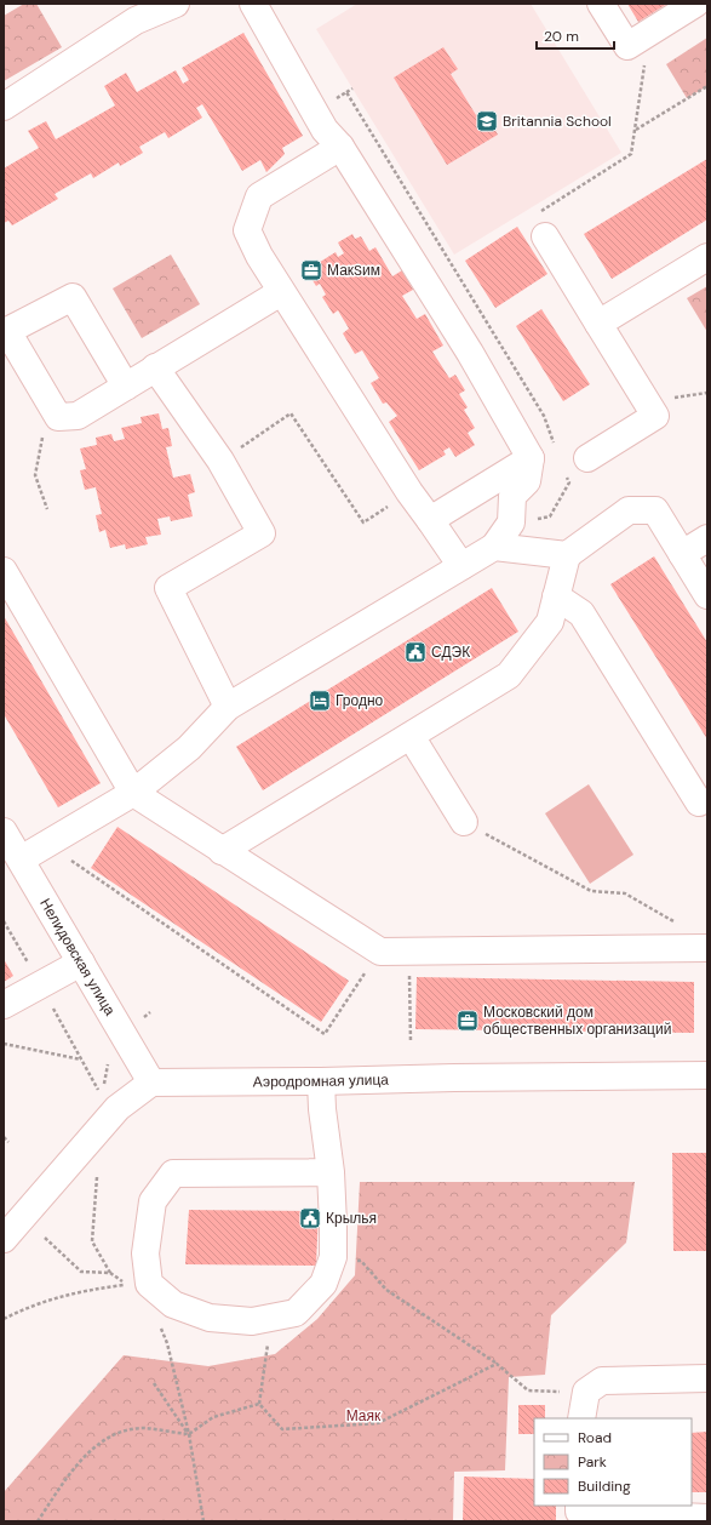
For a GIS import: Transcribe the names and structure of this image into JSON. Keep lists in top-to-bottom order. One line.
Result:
{"streets":{"street":["Нелидовская улица","Аэродромная улица"]},"crossings":[["Нелидовская улица","Аэродромная улица"]],"parks":["Маяк"],"places":{"school or university":["Britannia School"],"office":["МакSим","Московский дом общественных организаций"],"public building":["СДЭК","Крылья"],"hotel":["Гродно"]},"legend":["Road","Park","Building"],"scale_bar":"20 m"}
